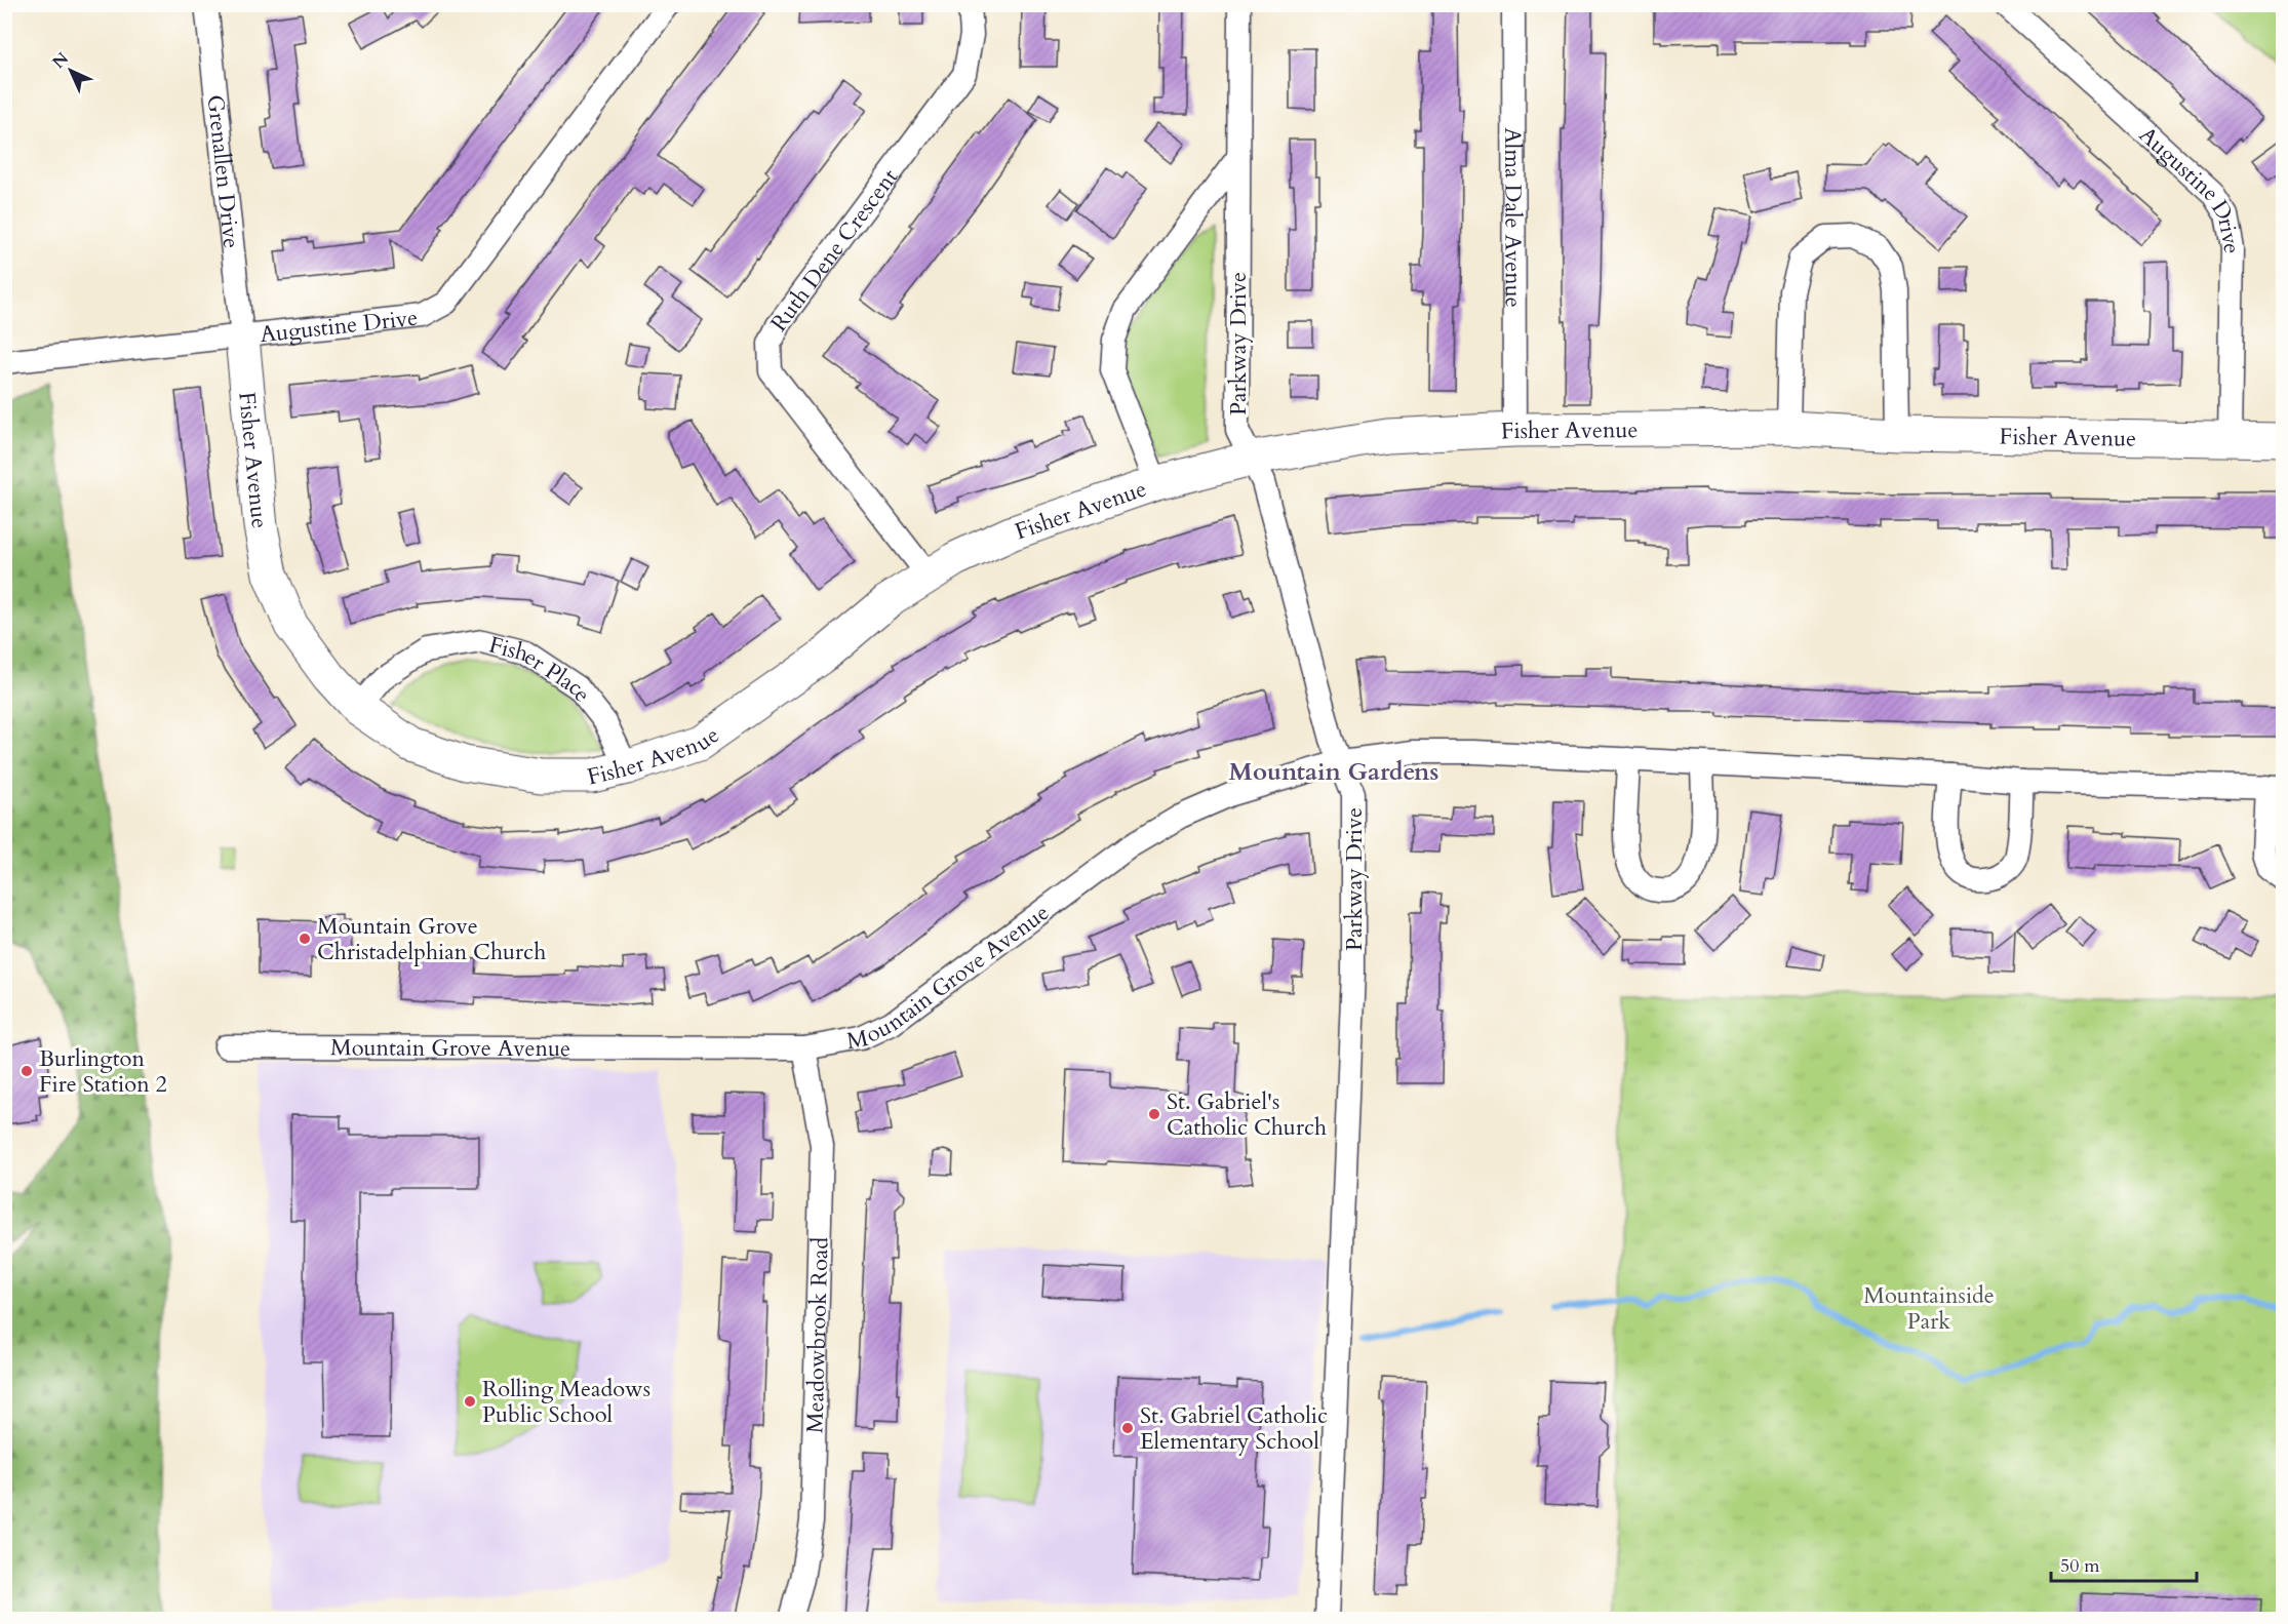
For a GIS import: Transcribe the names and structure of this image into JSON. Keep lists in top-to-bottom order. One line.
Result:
{"streets":{"street":["Grenallen Drive","Augustine Drive","Alma Dale Avenue","Ruth Dene Crescent","Parkway Drive","Fisher Avenue","Fisher Place","Mountain Grove Avenue","Meadowbrook Road"]},"crossings":[["Grenallen Drive","Augustine Drive"],["Grenallen Drive","Fisher Avenue"],["Augustine Drive","Fisher Avenue"],["Alma Dale Avenue","Fisher Avenue"],["Ruth Dene Crescent","Fisher Avenue"],["Parkway Drive","Fisher Avenue"],["Parkway Drive","Mountain Grove Avenue"],["Fisher Avenue","Fisher Place"],["Mountain Grove Avenue","Meadowbrook Road"]],"districts":["Mountain Gardens"],"parks":["Mountainside Park"],"places":["Mountain Grove Christadelphian Church","Burlington Fire Station 2","St. Gabriel's Catholic Church","Rolling Meadows Public School","St. Gabriel Catholic Elementary School"],"scale_bar":"50 m","north":"top left"}
